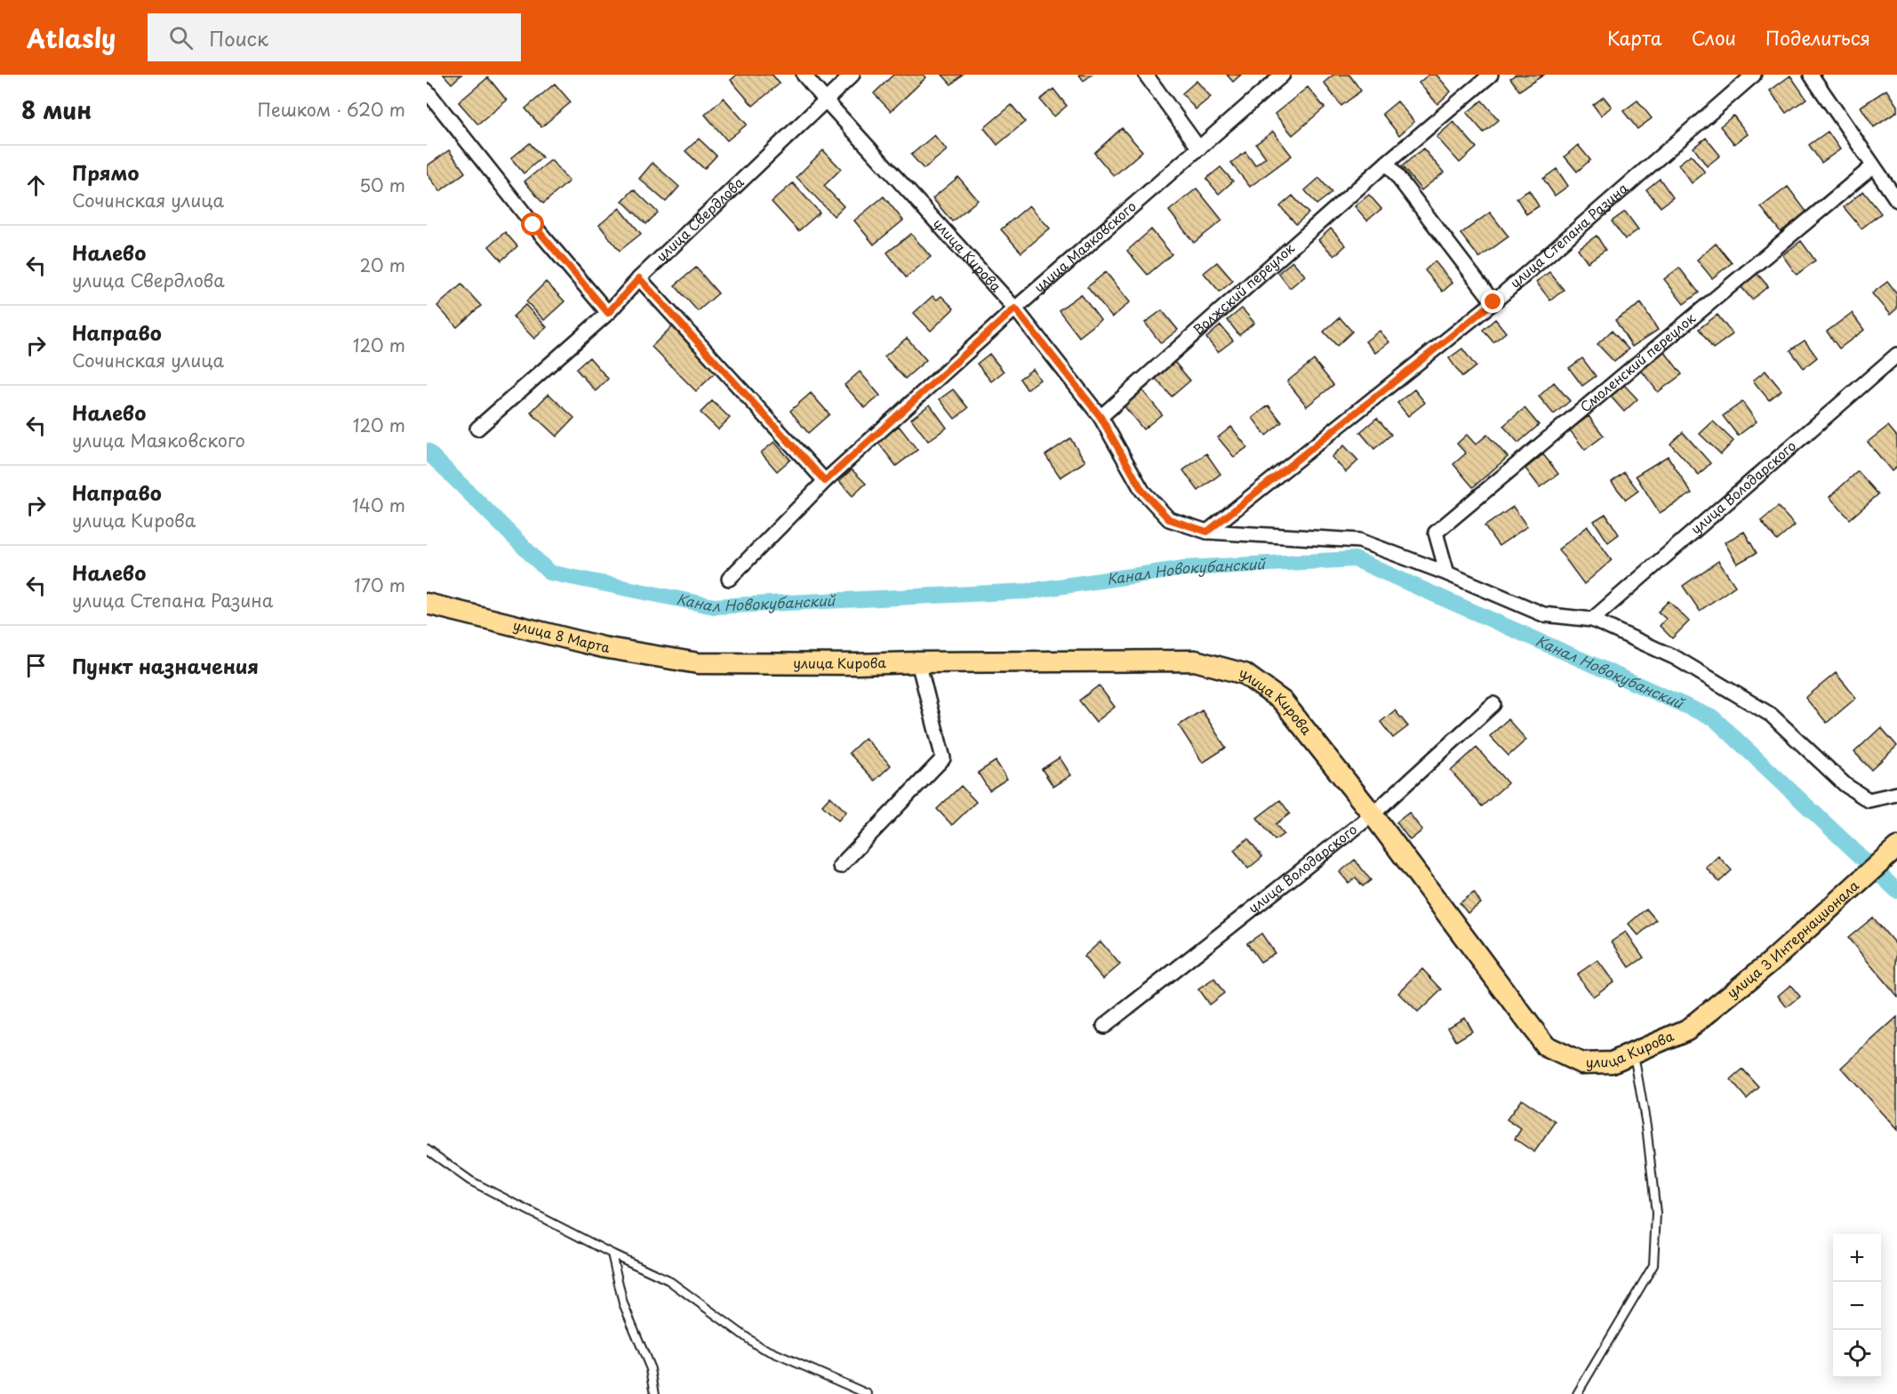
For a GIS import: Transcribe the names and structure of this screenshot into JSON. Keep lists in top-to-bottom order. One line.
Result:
{"streets":{"main road":["улица Кирова","улица 8 Марта","улица 3 Интернационала"],"street":["улица Свердлова","улица Степана Разина","улица Маяковского","Волжский переулок","Смоленский переулок","улица Володарского"]},"crossings":[["улица Свердлова","улица Кирова"],["улица Степана Разина","улица Кирова"],["улица Маяковского","улица Кирова"],["улица Кирова","Волжский переулок"],["улица Кирова","Смоленский переулок"],["улица Кирова","улица Володарского"],["улица Кирова","улица 8 Марта"],["улица Кирова","улица 3 Интернационала"]],"water":["Канал Новокубанский"],"page":{"header":"Atlasly","search":"Поиск","nav":["Карта","Слои","Поделиться"],"heading":["8 мин","Пешком · 620 m"],"list":[["Прямо","Сочинская улица","50 m"],["Налево","улица Свердлова","20 m"],["Направо","Сочинская улица","120 m"],["Налево","улица Маяковского","120 m"],["Направо","улица Кирова","140 m"],["Налево","улица Степана Разина","170 m"],"Пункт назначения"],"map_buttons":["+","−"]}}
